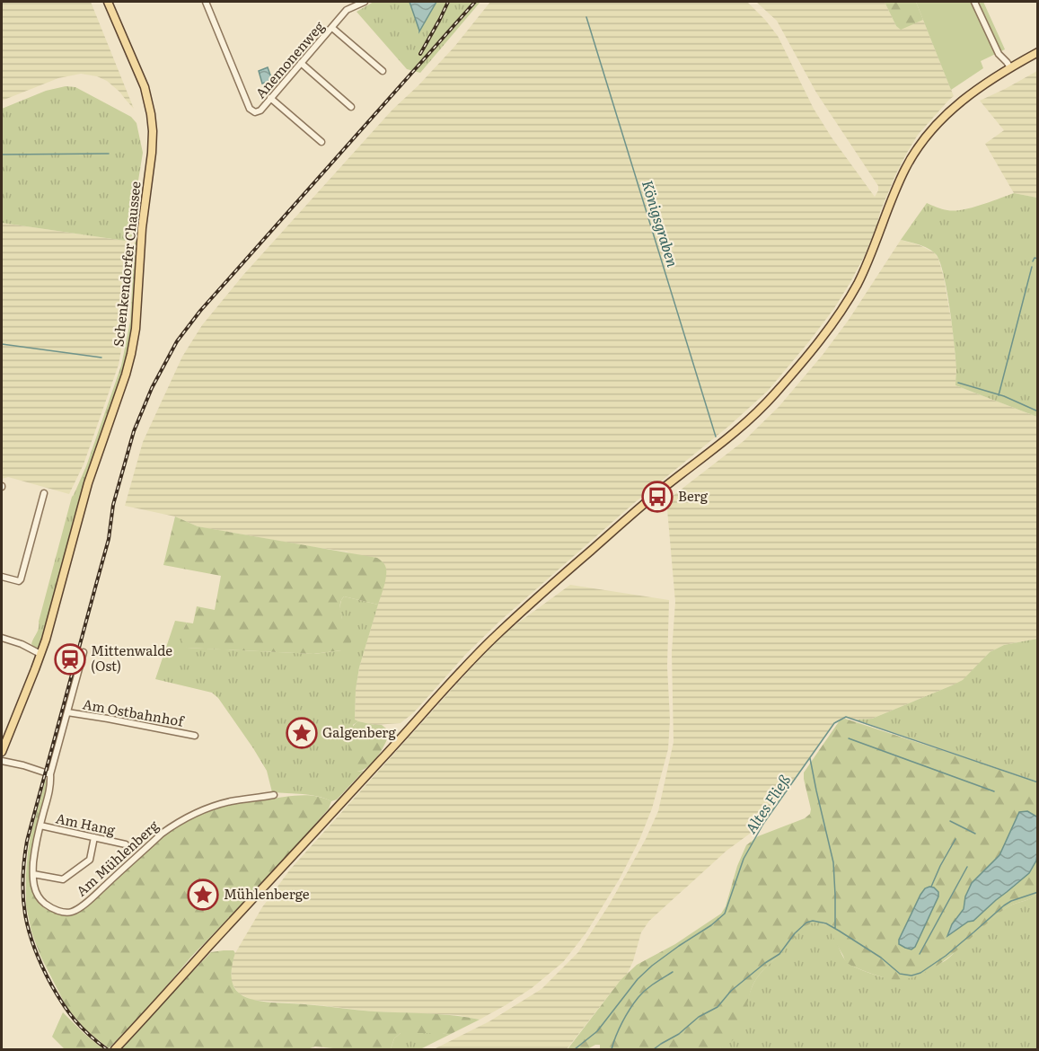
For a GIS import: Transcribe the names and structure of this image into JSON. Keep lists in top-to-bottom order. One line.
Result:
{"streets":{"main road":["Schenkendorfer Chaussee"],"street":["Anemonenweg","Am Ostbahnhof","Am Hang","Am Mühlenberg"]},"crossings":[["Am Ostbahnhof","Am Mühlenberg"],["Am Hang","Am Mühlenberg"]],"water":["Königsgraben","Altes Fließ"],"places":{"bus stop":["Berg"],"station":["Mittenwalde (Ost)"],"place":["Galgenberg","Mühlenberge"]}}
